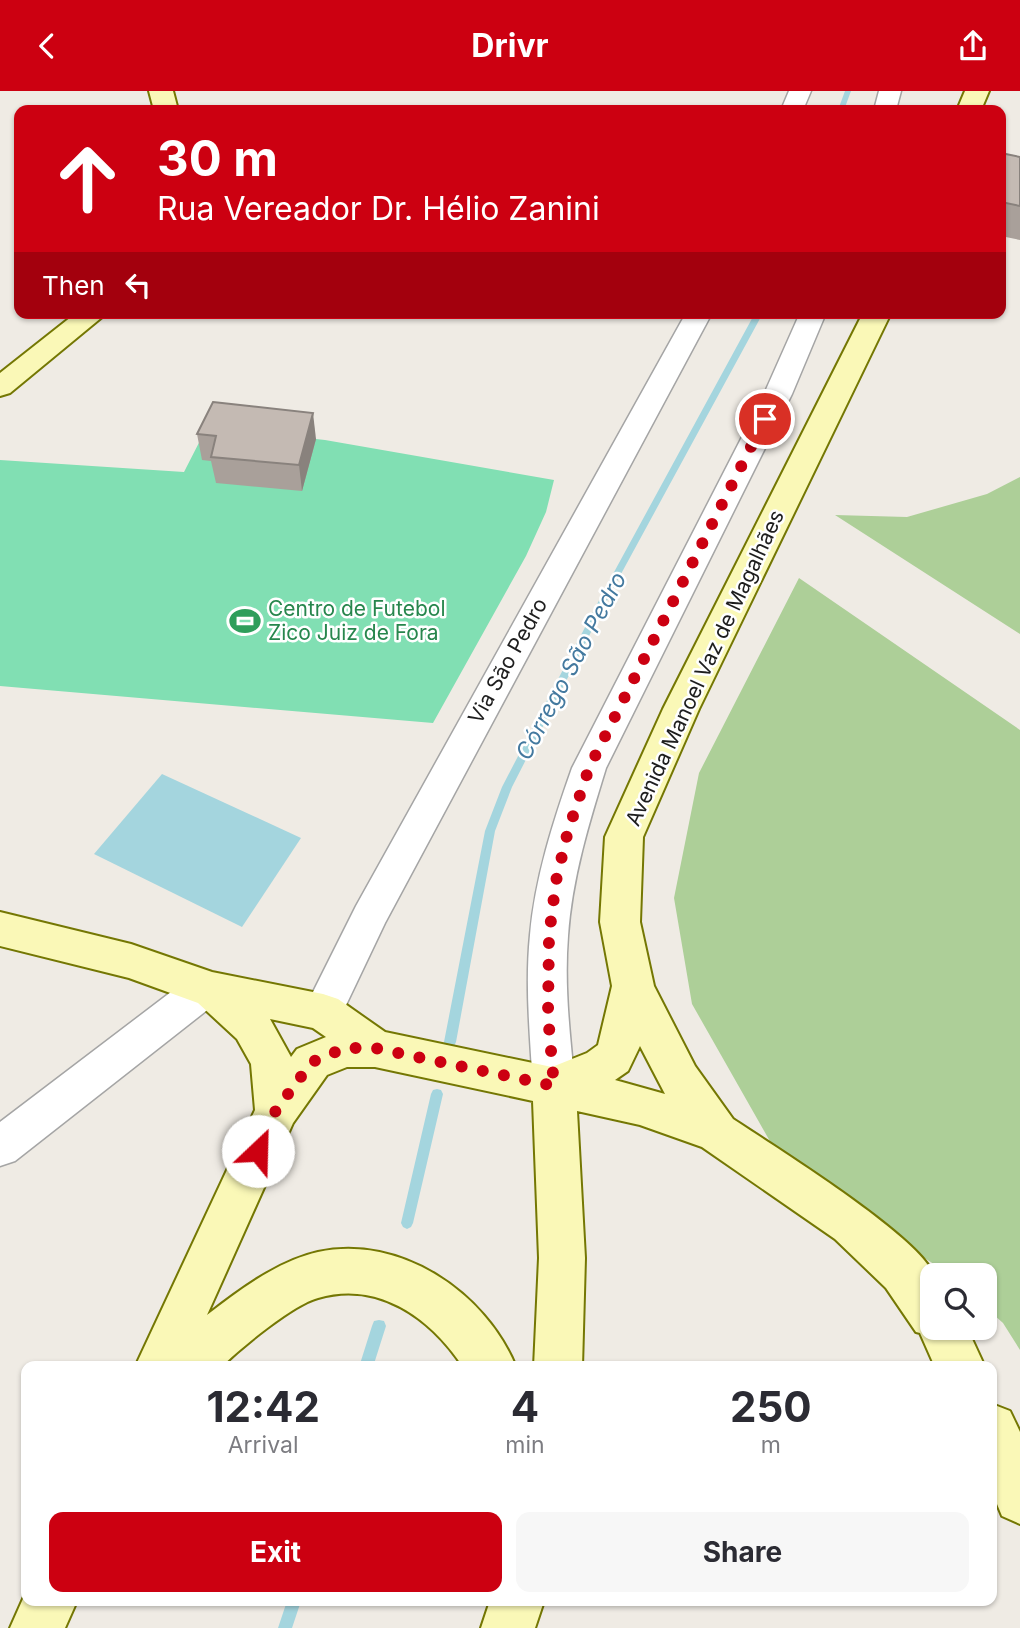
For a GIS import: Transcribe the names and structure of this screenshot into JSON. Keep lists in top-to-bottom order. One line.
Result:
{"streets":{"main road":["Avenida Manoel Vaz de Magalhães"],"street":["Via São Pedro"]},"water":["Córrego São Pedro"],"places":{"sports":["Centro de Futebol Zico Juiz de Fora"]},"page":{"header":"Drivr","turn":["30 m","Rua Vereador Dr. Hélio Zanini"],"then":"Then","eta":["12:42","Arrival","4","min","250","m"],"buttons":["Exit","Share"]}}
